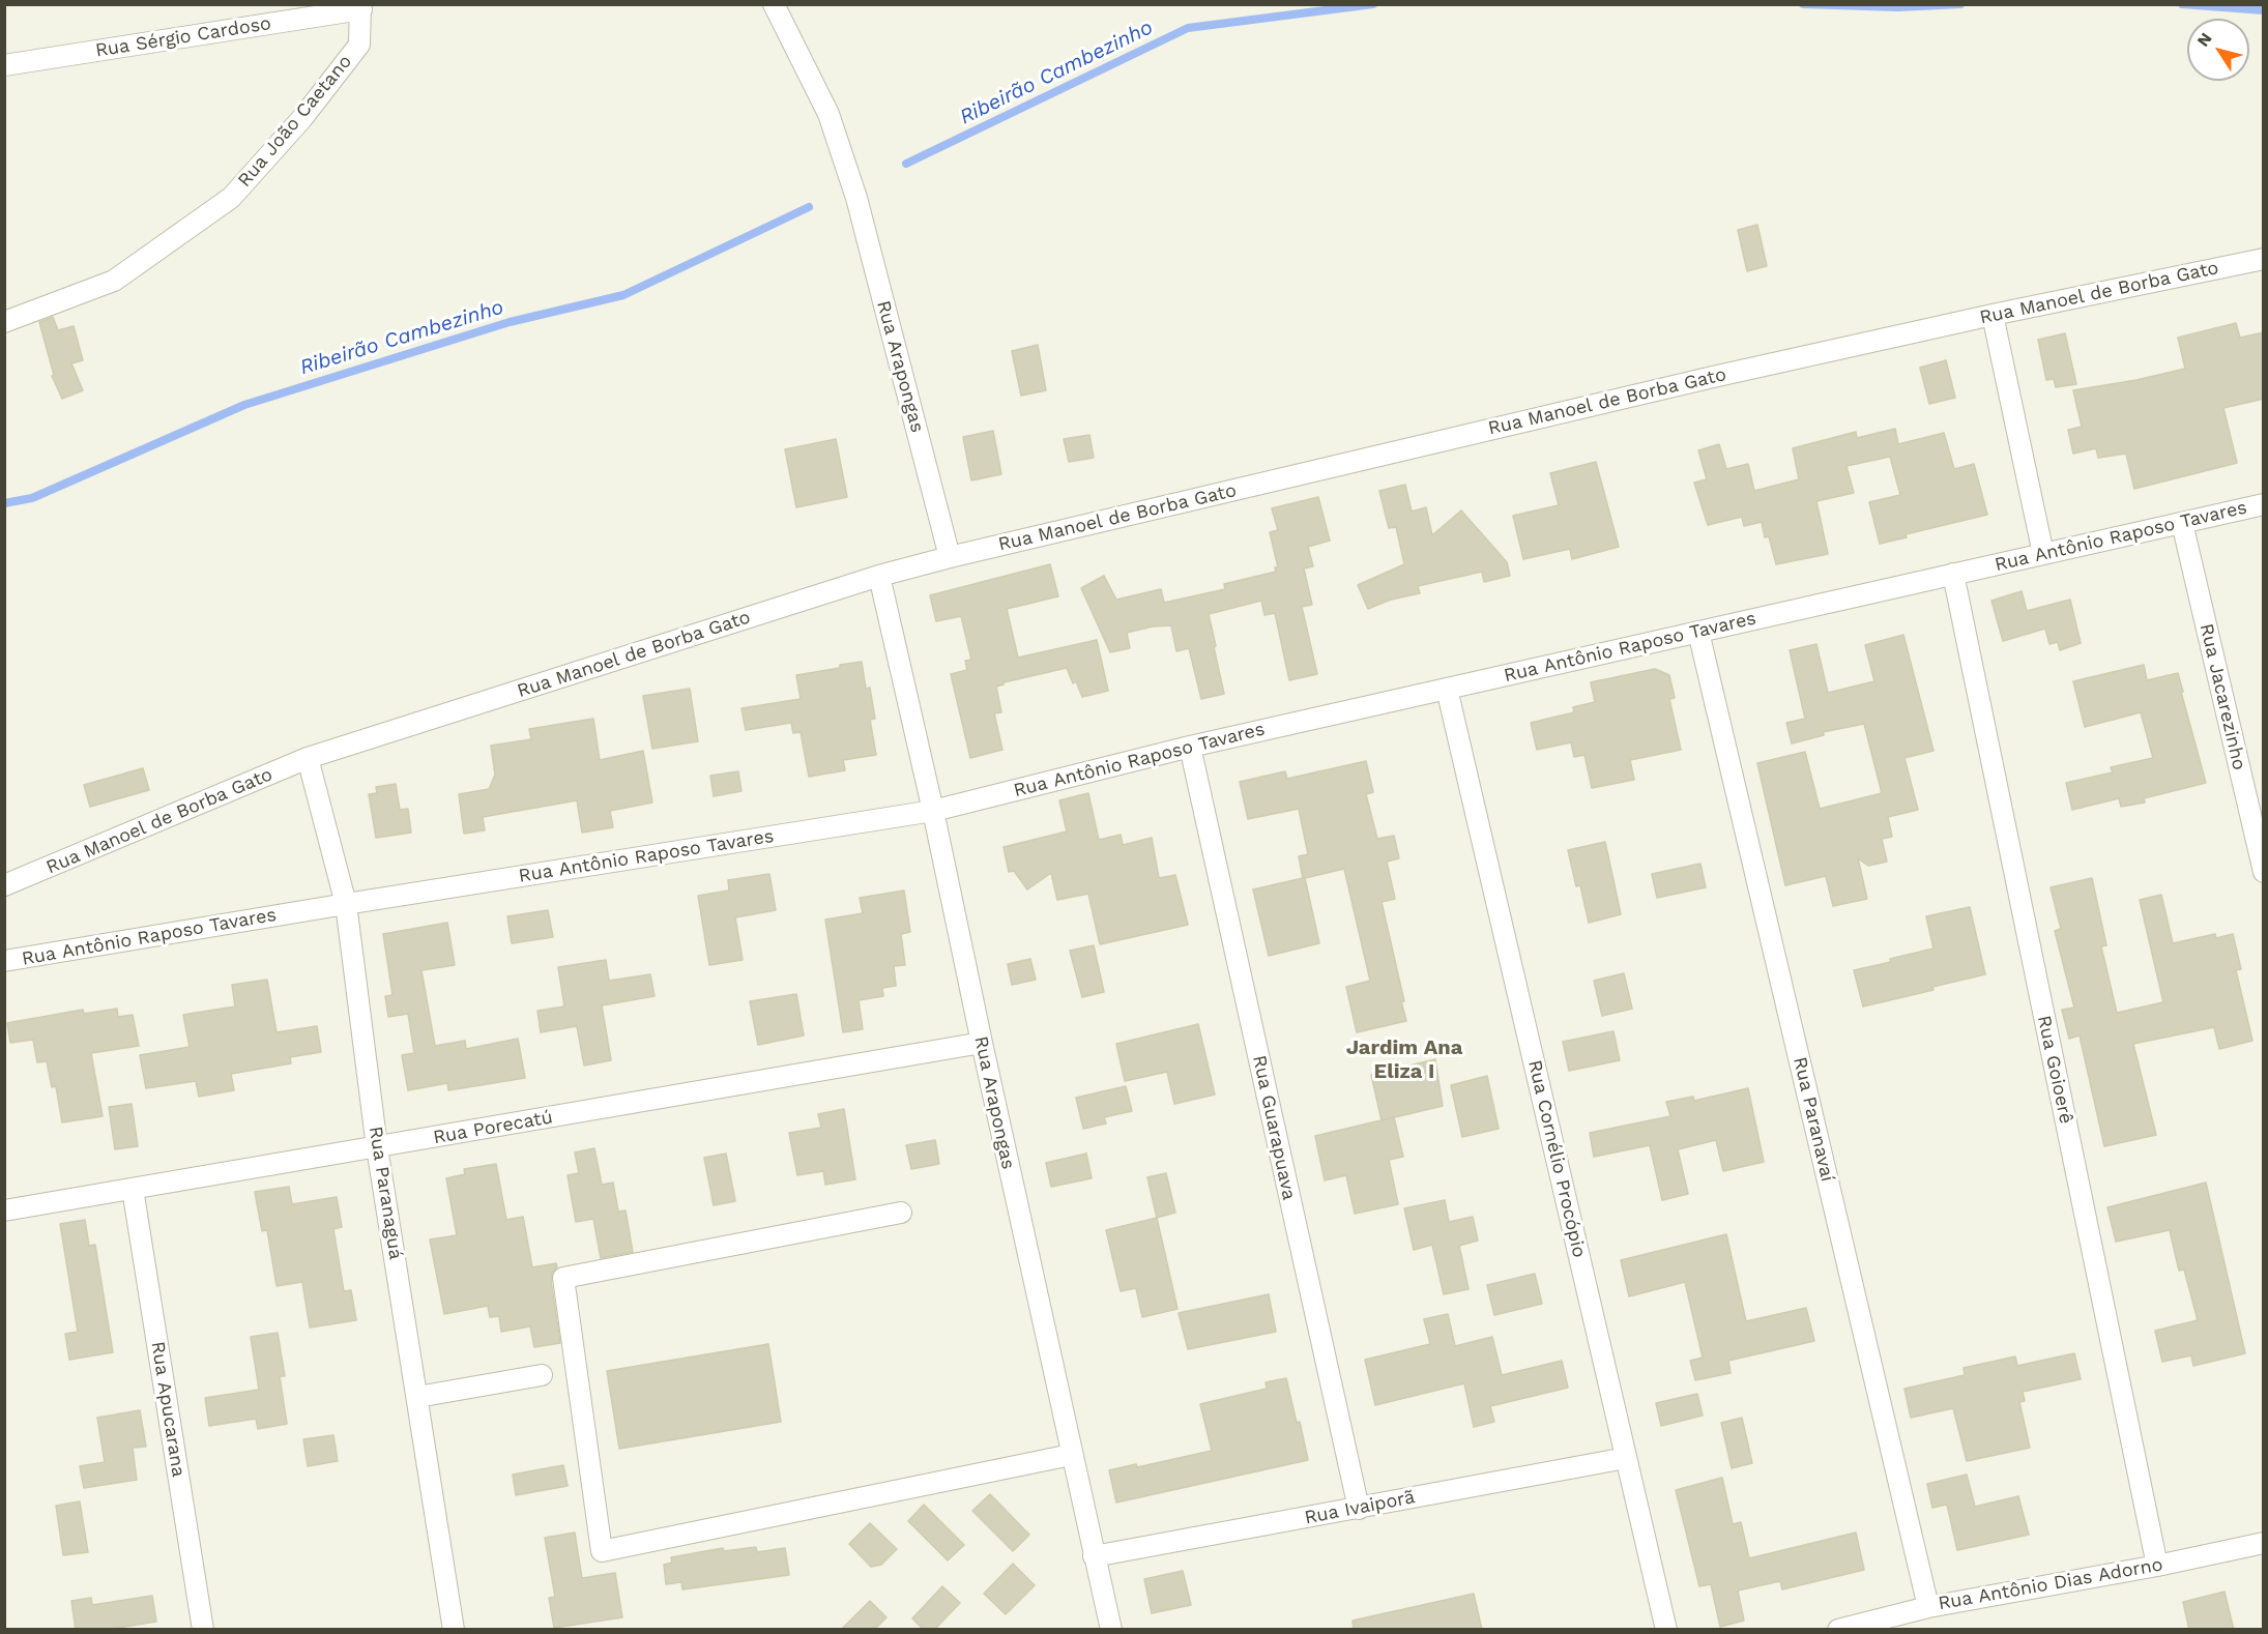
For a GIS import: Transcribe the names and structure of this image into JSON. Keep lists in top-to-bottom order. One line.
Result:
{"streets":{"street":["Rua Sérgio Cardoso","Rua João Caetano","Rua Manoel de Borba Gato","Rua Arapongas","Rua Antônio Raposo Tavares","Rua Jacarezinho","Rua Goioerê","Rua Paranavaí","Rua Porecatú","Rua Guarapuava","Rua Cornélio Procópio","Rua Paranaguá","Rua Apucarana","Rua Ivaiporã","Rua Antônio Dias Adorno"]},"crossings":[["Rua Sérgio Cardoso","Rua João Caetano"],["Rua Manoel de Borba Gato","Rua Arapongas"],["Rua Manoel de Borba Gato","Rua Paranaguá"],["Rua Arapongas","Rua Antônio Raposo Tavares"],["Rua Arapongas","Rua Porecatú"],["Rua Arapongas","Rua Ivaiporã"],["Rua Antônio Raposo Tavares","Rua Jacarezinho"],["Rua Antônio Raposo Tavares","Rua Goioerê"],["Rua Antônio Raposo Tavares","Rua Paranavaí"],["Rua Antônio Raposo Tavares","Rua Guarapuava"],["Rua Antônio Raposo Tavares","Rua Cornélio Procópio"],["Rua Antônio Raposo Tavares","Rua Paranaguá"],["Rua Goioerê","Rua Antônio Dias Adorno"],["Rua Paranavaí","Rua Antônio Dias Adorno"],["Rua Porecatú","Rua Paranaguá"],["Rua Porecatú","Rua Apucarana"],["Rua Guarapuava","Rua Ivaiporã"],["Rua Cornélio Procópio","Rua Ivaiporã"]],"districts":["Jardim Ana Eliza I"],"water":["Ribeirão Cambezinho"],"north":"top left"}
